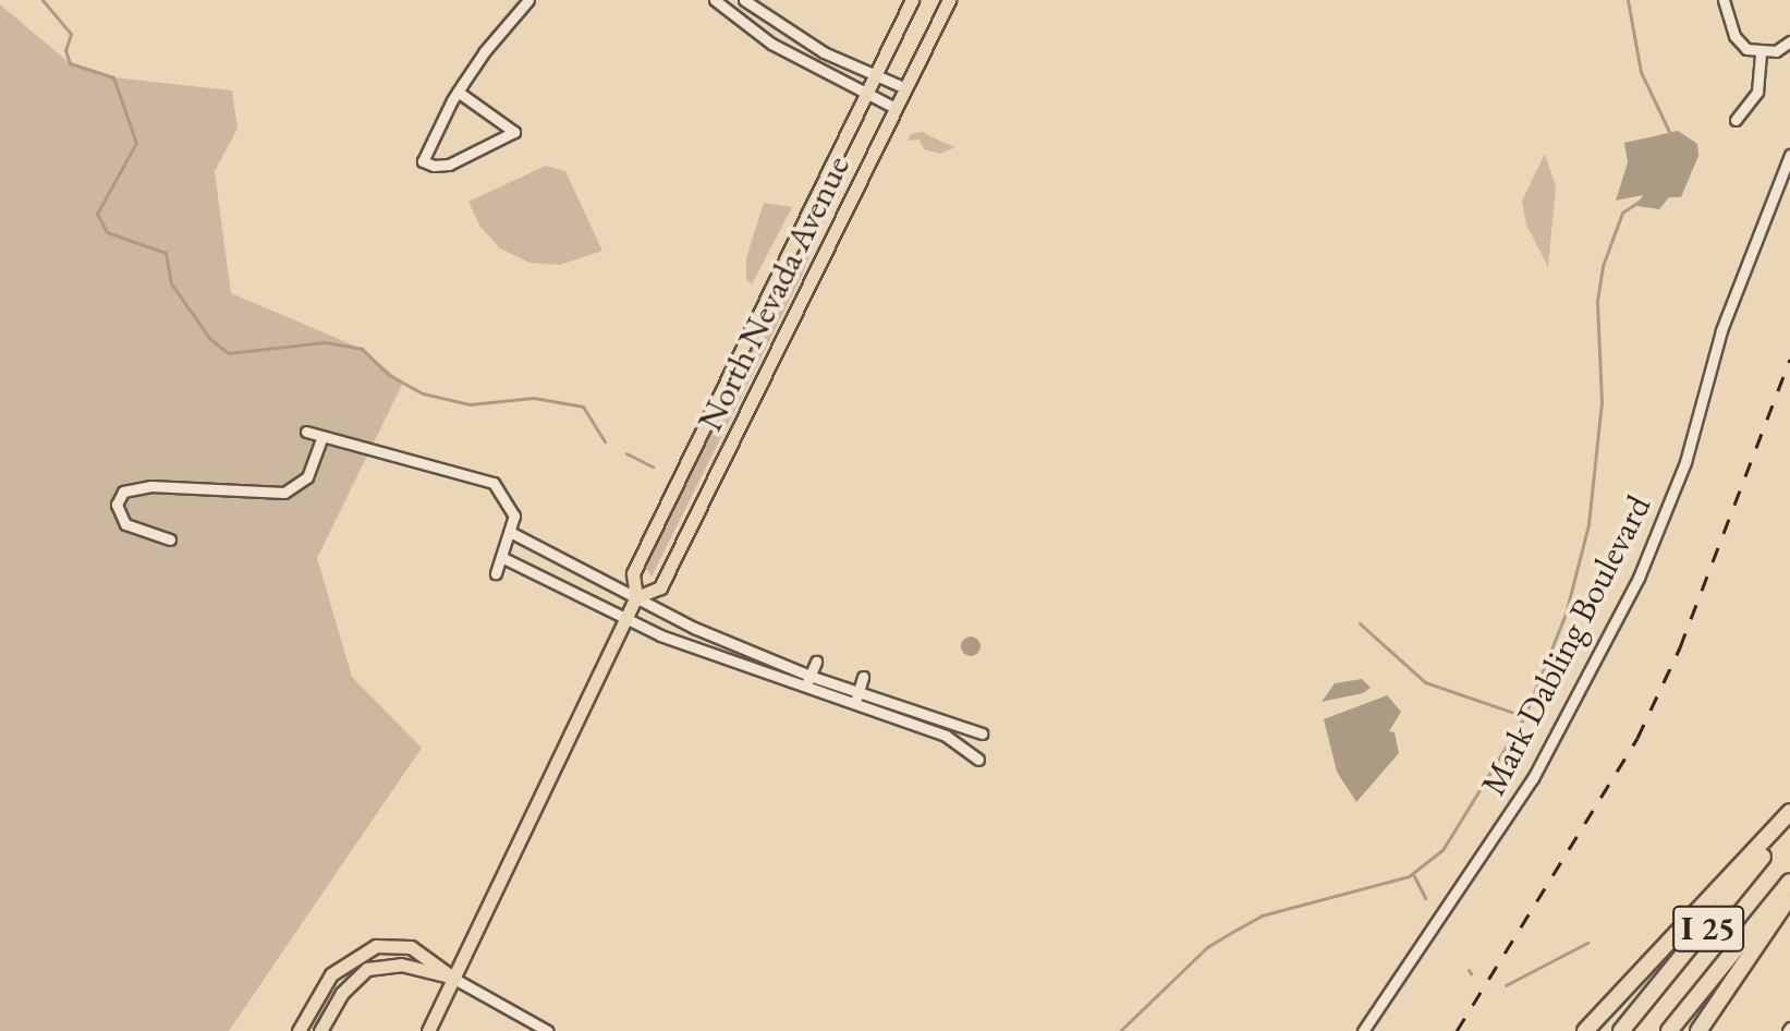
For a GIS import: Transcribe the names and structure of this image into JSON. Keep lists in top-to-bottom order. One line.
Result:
{"streets":{"highway":["I 25"],"main road":["North Nevada Avenue"],"street":["Mark Dabling Boulevard"]}}
